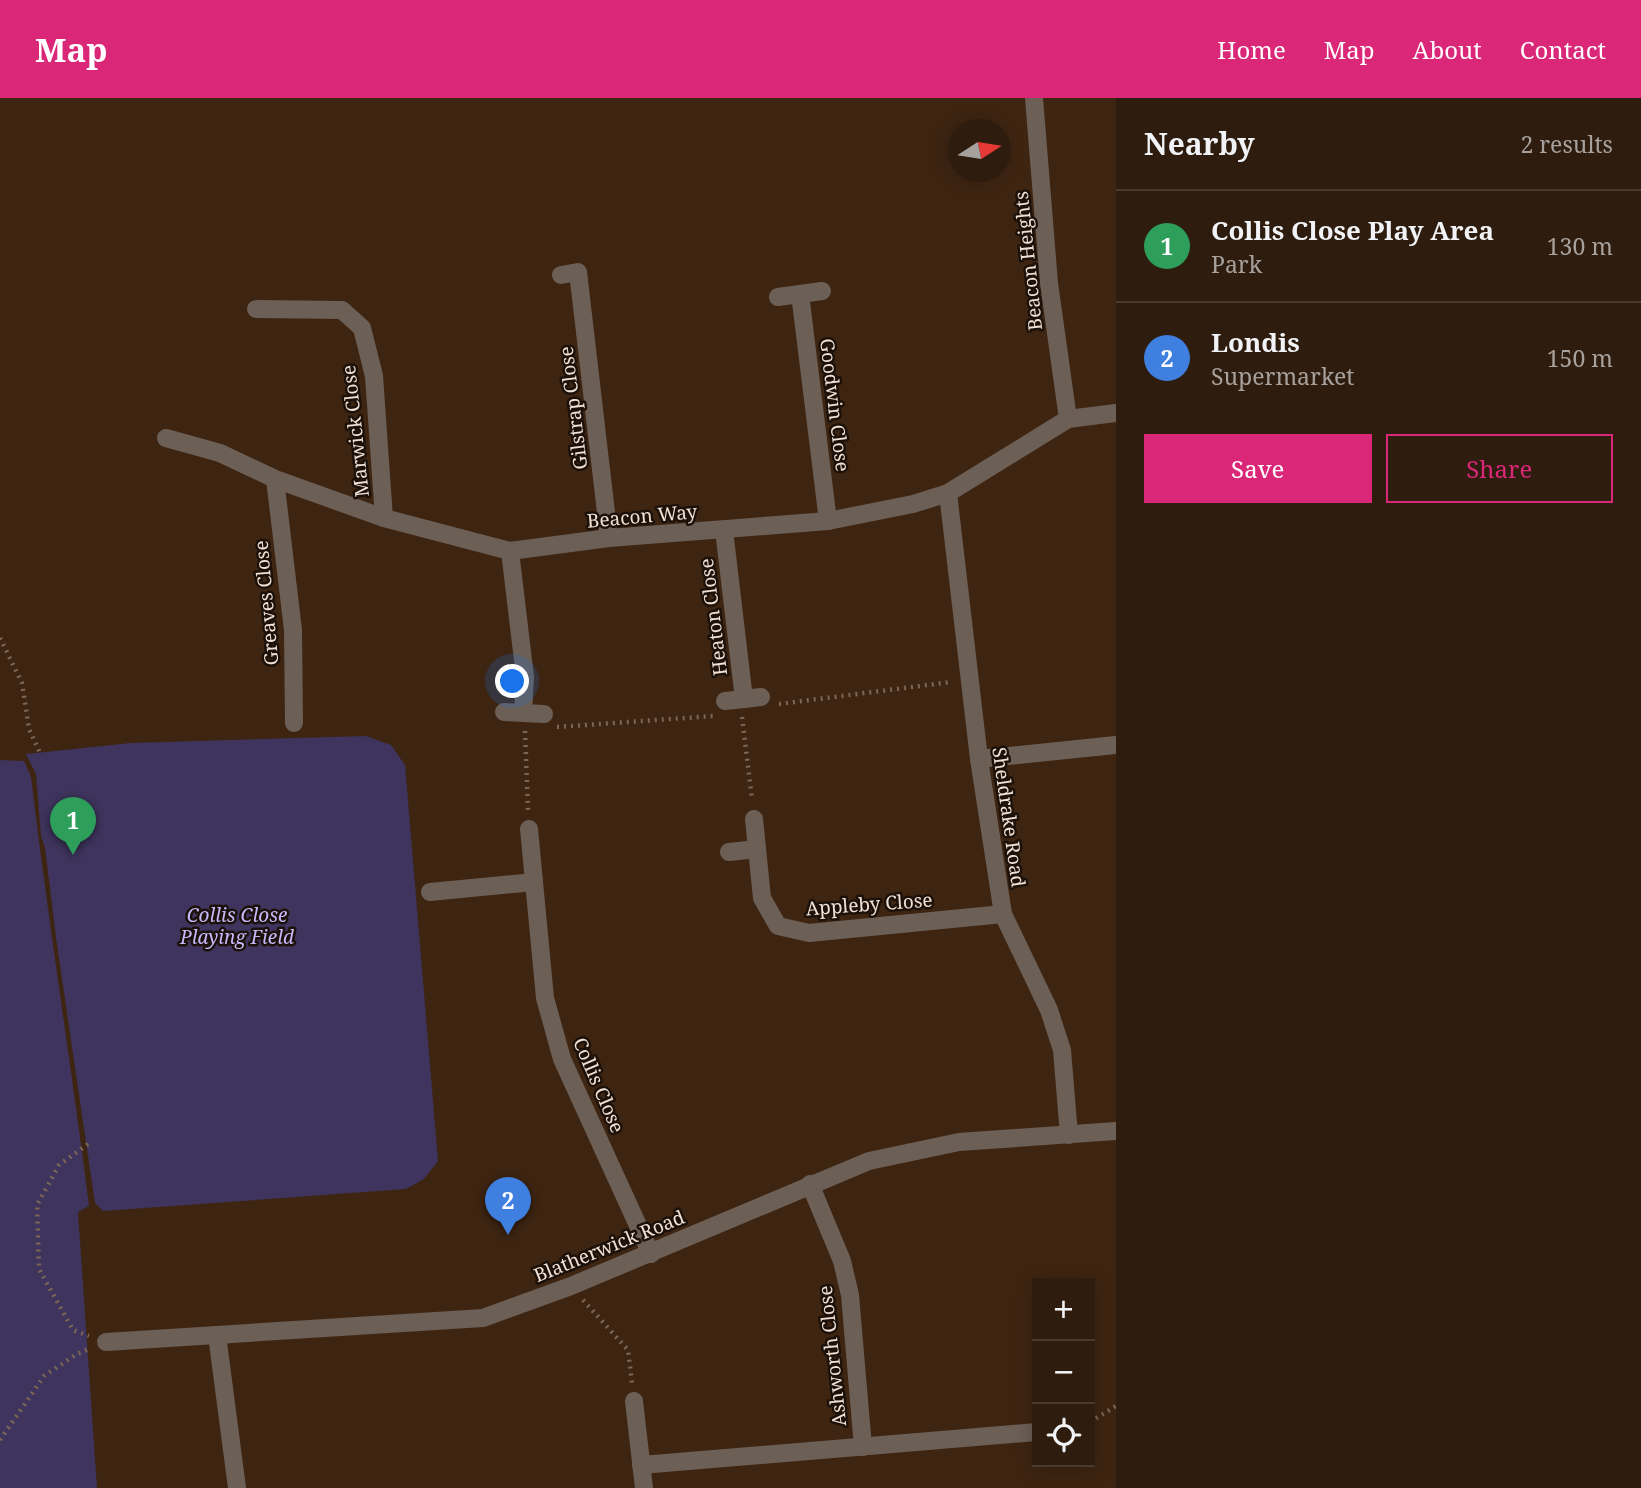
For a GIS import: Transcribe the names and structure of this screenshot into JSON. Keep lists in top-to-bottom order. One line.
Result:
{"streets":{"street":["Beacon Heights","Goodwin Close","Gilstrap Close","Marwick Close","Beacon Way","Greaves Close","Heaton Close","Sheldrake Road","Appleby Close","Collis Close","Blatherwick Road","Ashworth Close"]},"crossings":[["Beacon Heights","Beacon Way"],["Goodwin Close","Beacon Way"],["Gilstrap Close","Beacon Way"],["Marwick Close","Beacon Way"],["Beacon Way","Greaves Close"],["Beacon Way","Heaton Close"],["Beacon Way","Sheldrake Road"],["Sheldrake Road","Appleby Close"],["Sheldrake Road","Blatherwick Road"],["Collis Close","Blatherwick Road"],["Blatherwick Road","Ashworth Close"]],"parks":["Collis Close Playing Field"],"north":"right","page":{"header":"Map","nav":["Home","Map","About","Contact"],"heading":["Nearby","2 results"],"list":[{"mark":"1","name":"Collis Close Play Area","note":"Park","value":"130 m"},{"mark":"2","name":"Londis","note":"Supermarket","value":"150 m"}],"buttons":["Save","Share"],"pins":["1","2"],"map_buttons":["+","−"]}}
